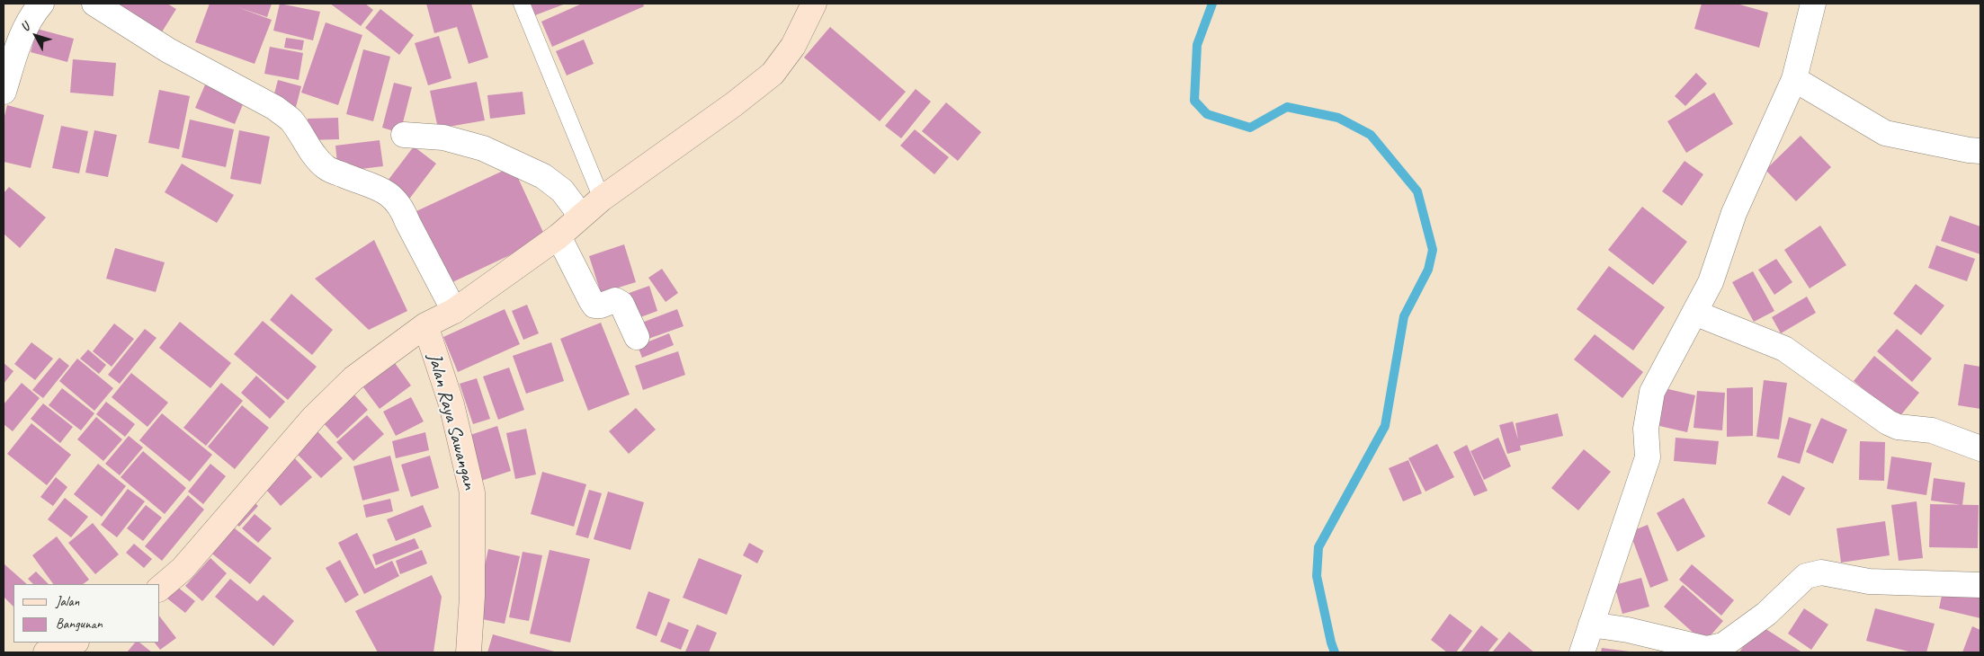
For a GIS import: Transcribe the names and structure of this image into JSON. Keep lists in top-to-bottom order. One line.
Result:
{"streets":{"street":["Jalan Raya Sawangan"]},"legend":["Jalan","Bangunan"],"north":"top left"}
